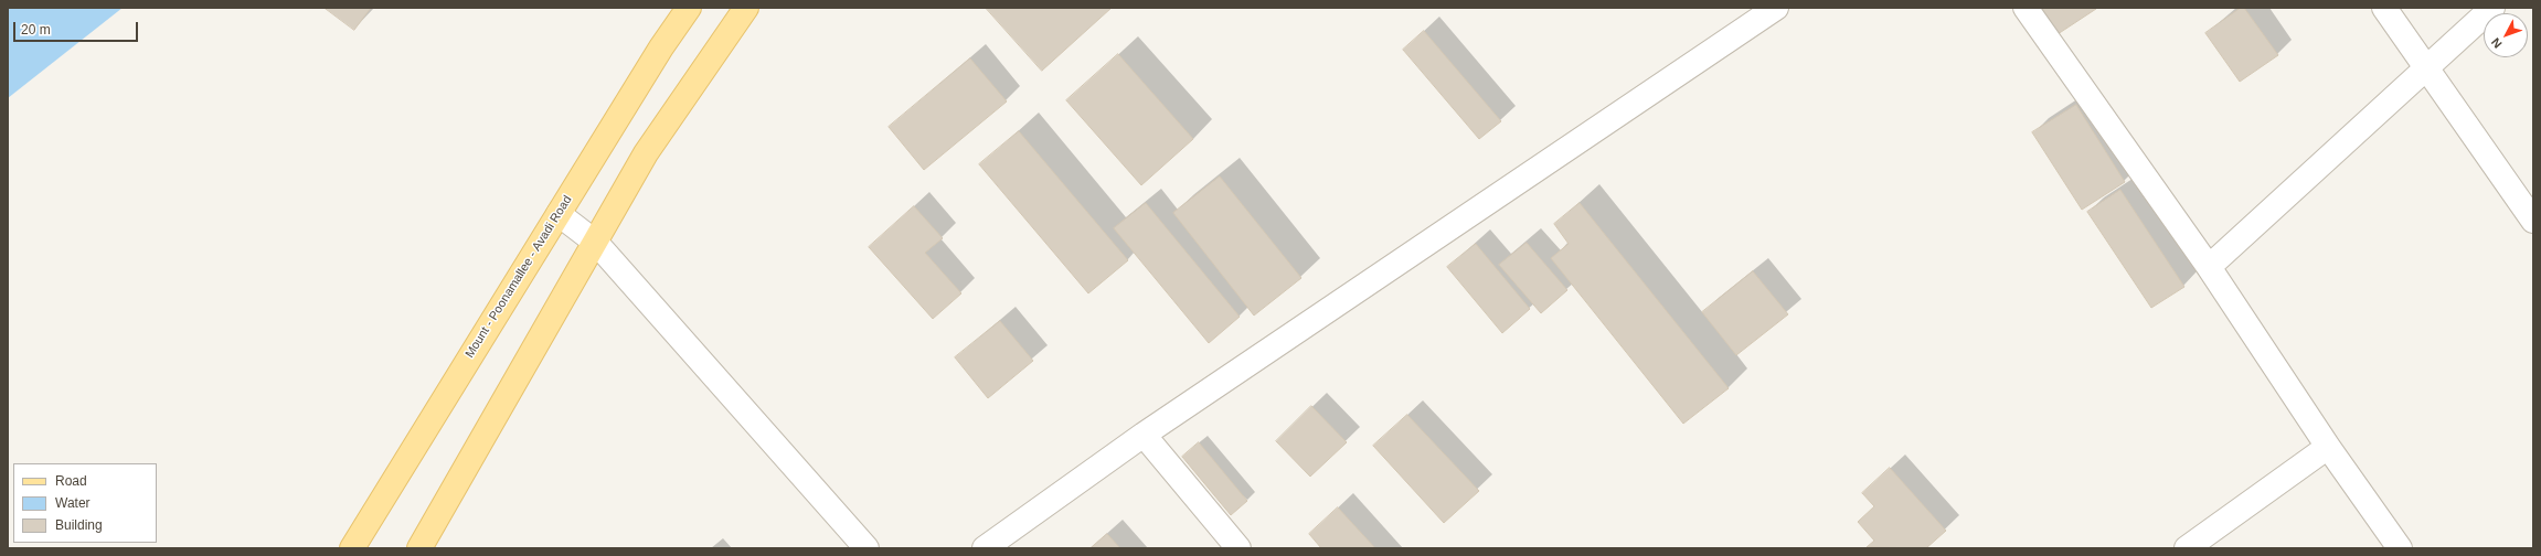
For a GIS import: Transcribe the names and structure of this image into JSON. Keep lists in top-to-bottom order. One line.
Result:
{"streets":{"main road":["Mount - Poonamallee - Avadi Road"]},"legend":["Road","Water","Building"],"scale_bar":"20 m","north":"bottom left"}
